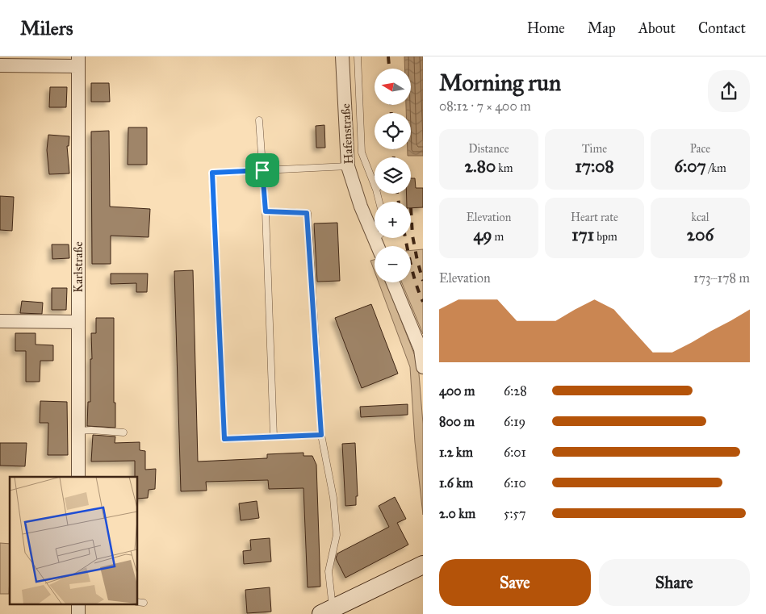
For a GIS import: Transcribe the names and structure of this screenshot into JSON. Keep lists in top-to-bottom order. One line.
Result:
{"streets":{"street":["Hafenstraße","Karlstraße"]},"north":"left","page":{"header":"Milers","nav":["Home","Map","About","Contact"],"heading":["Morning run","08:12 · 7 × 400 m"],"map_buttons":["+","−"],"stats":[["Distance","2.80 km"],["Time","17:08"],["Pace","6:07 /km"],["Elevation","49 m"],["Heart rate","171 bpm"],["kcal","206"]],"chart":["Elevation","173–178 m"],"list":[{"name":"400 m","note":"6:28"},{"name":"800 m","note":"6:19"},{"name":"1.2 km","note":"6:01"},{"name":"1.6 km","note":"6:10"},{"name":"2.0 km","note":"5:57"}],"buttons":["Save","Share"]}}
